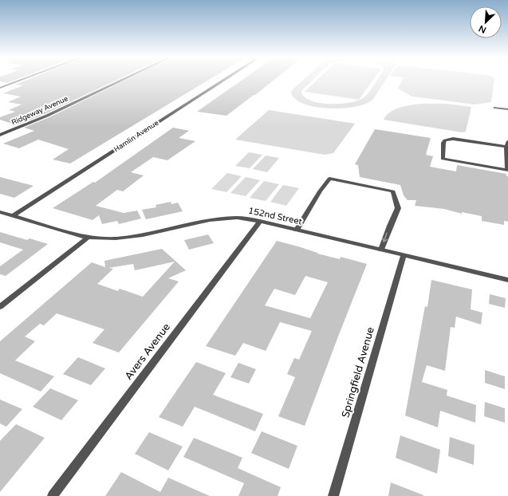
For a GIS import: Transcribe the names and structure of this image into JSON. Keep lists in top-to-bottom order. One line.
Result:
{"streets":{"street":["Ridgeway Avenue","Hamlin Avenue","152nd Street","Avers Avenue","Springfield Avenue"]},"crossings":[["Hamlin Avenue","152nd Street"],["152nd Street","Avers Avenue"],["152nd Street","Springfield Avenue"]],"north":"bottom left"}
